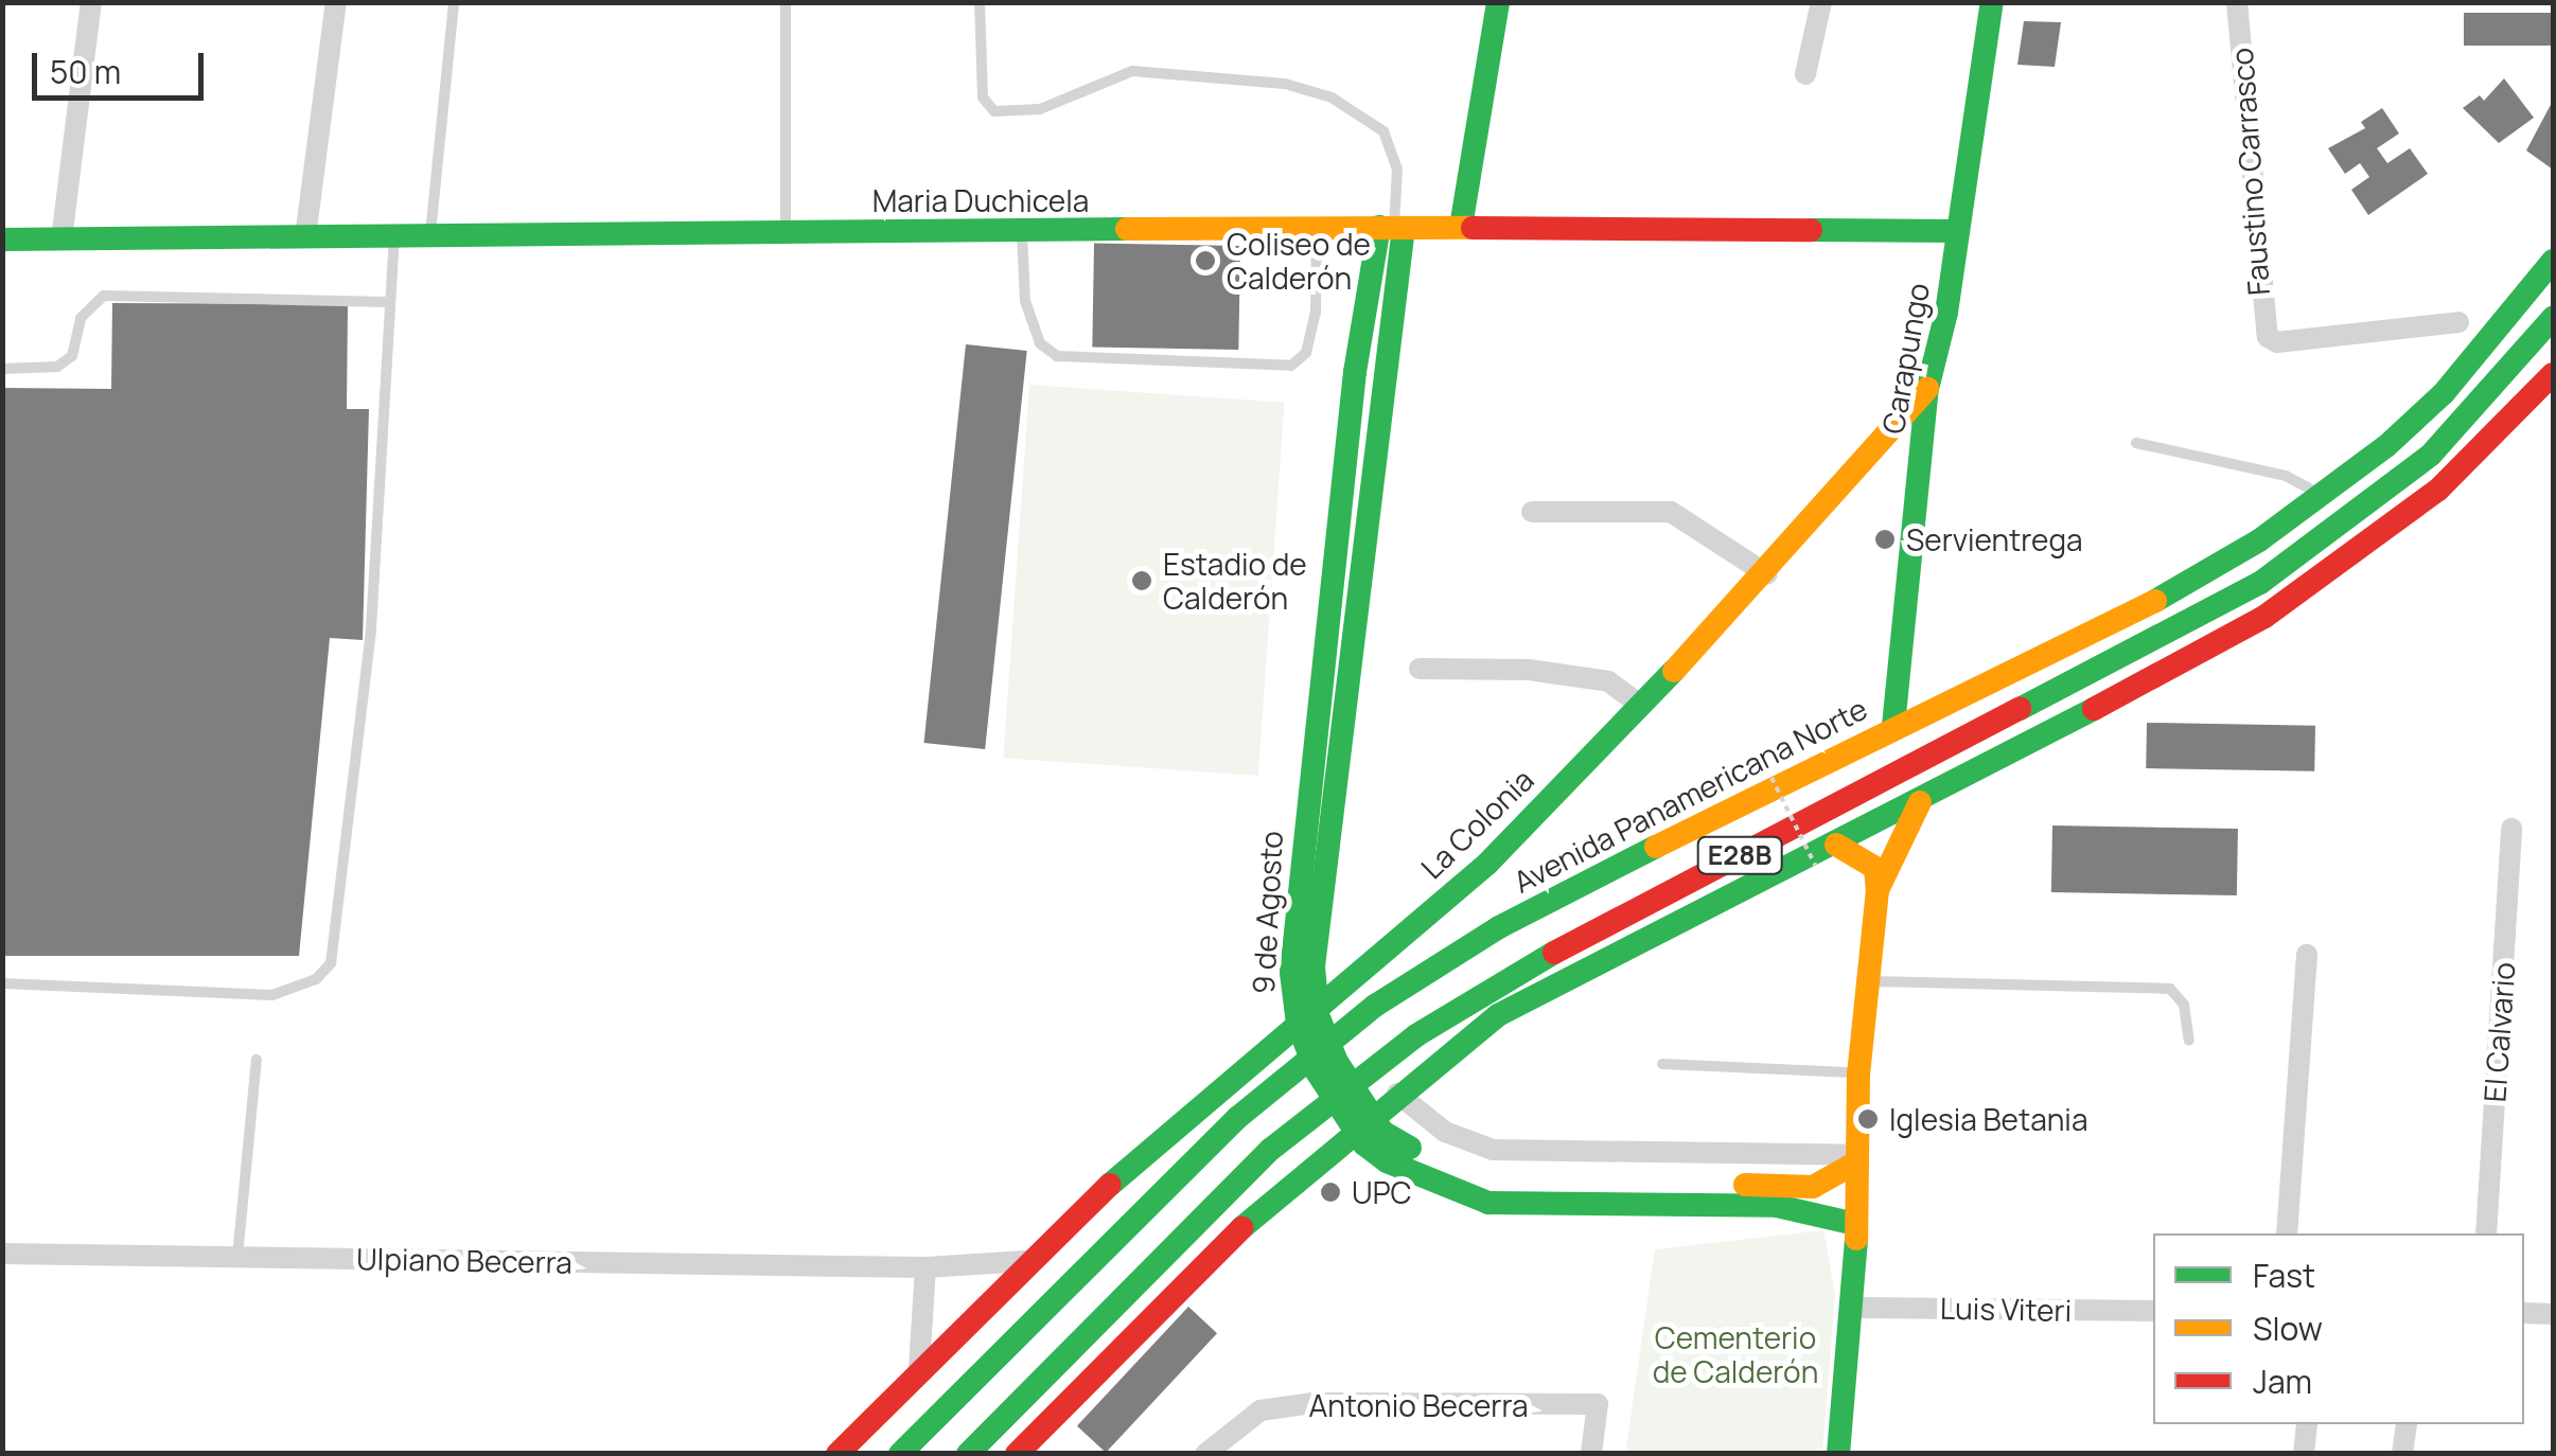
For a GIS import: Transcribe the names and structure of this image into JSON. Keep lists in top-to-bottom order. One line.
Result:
{"streets":{"main road":["Maria Duchicela","Carapungo","Avenida Panamericana Norte","La Colonia","E28B","9 de Agosto"],"street":["Faustino Carrasco","El Calvario","Ulpiano Becerra","Luis Viteri","Antonio Becerra"]},"crossings":[["Maria Duchicela","Carapungo"],["Maria Duchicela","9 de Agosto"],["Carapungo","Avenida Panamericana Norte"],["Carapungo","La Colonia"],["La Colonia","Ulpiano Becerra"]],"parks":["Cementerio de Calderón"],"places":["Coliseo de Calderón","Servientrega","Estadio de Calderón","Iglesia Betania","UPC"],"legend":["Fast","Slow","Jam"],"scale_bar":"50 m"}
